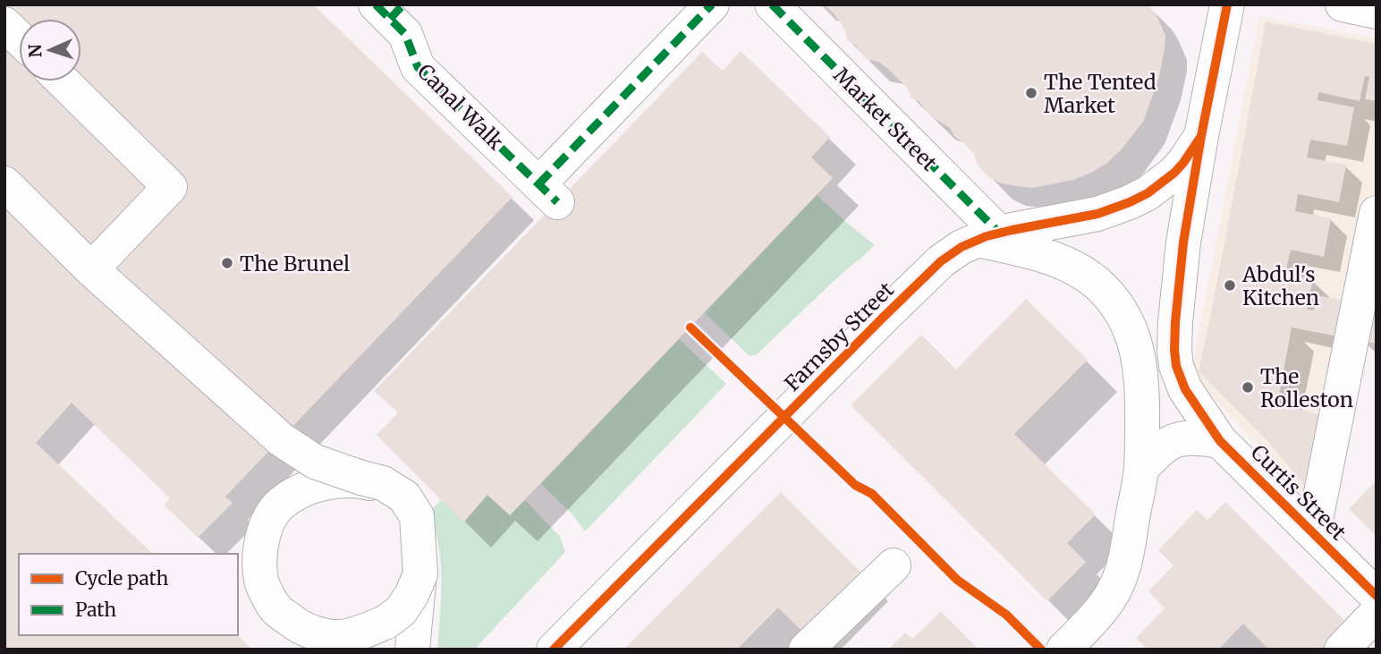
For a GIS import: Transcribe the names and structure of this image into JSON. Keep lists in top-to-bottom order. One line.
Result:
{"streets":{"street":["Canal Walk","Market Street","Farnsby Street","Curtis Street"]},"crossings":[["Market Street","Farnsby Street"]],"places":["The Tented Market","The Brunel","Abdul's Kitchen","The Rolleston"],"legend":["Cycle path","Path"],"north":"left"}
